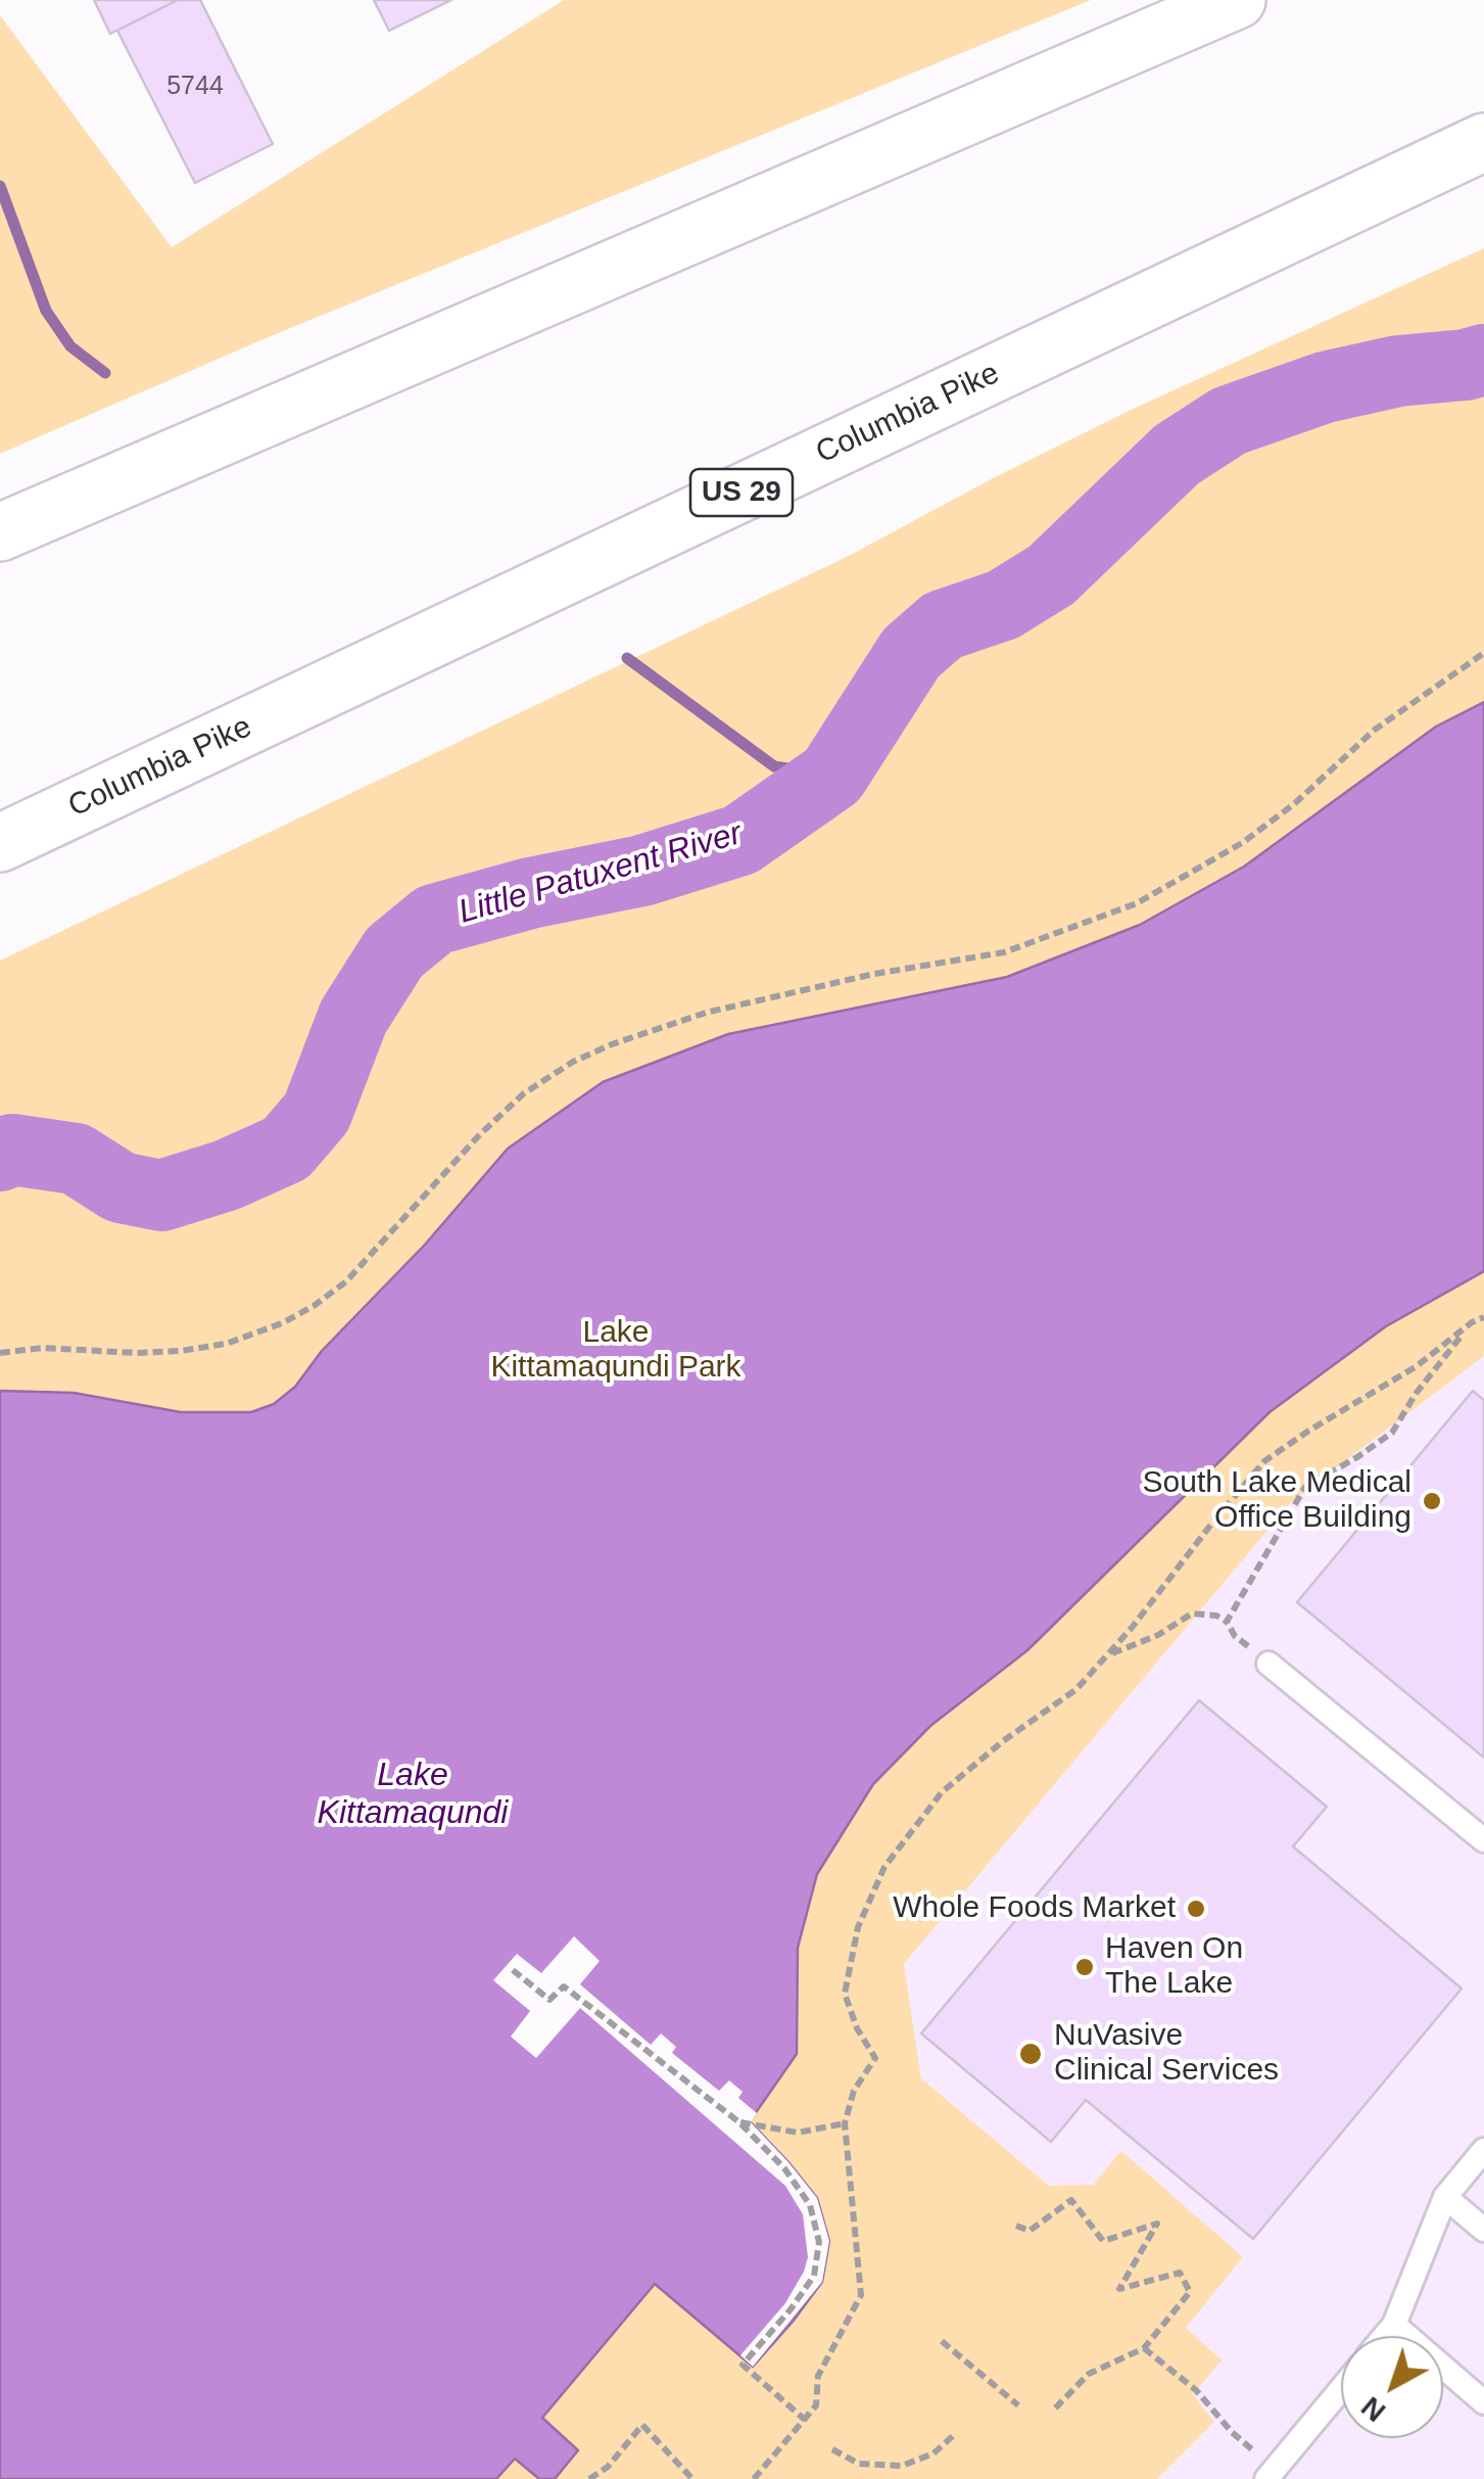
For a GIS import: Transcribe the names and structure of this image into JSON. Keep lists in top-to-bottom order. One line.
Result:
{"streets":{"highway":["Columbia Pike","US 29"]},"water":["Little Patuxent River","Lake Kittamaqundi"],"parks":["Lake Kittamaqundi Park"],"places":["South Lake Medical Office Building","Whole Foods Market","Haven On The Lake","NuVasive Clinical Services"],"house_numbers":["5744"],"north":"bottom left"}
